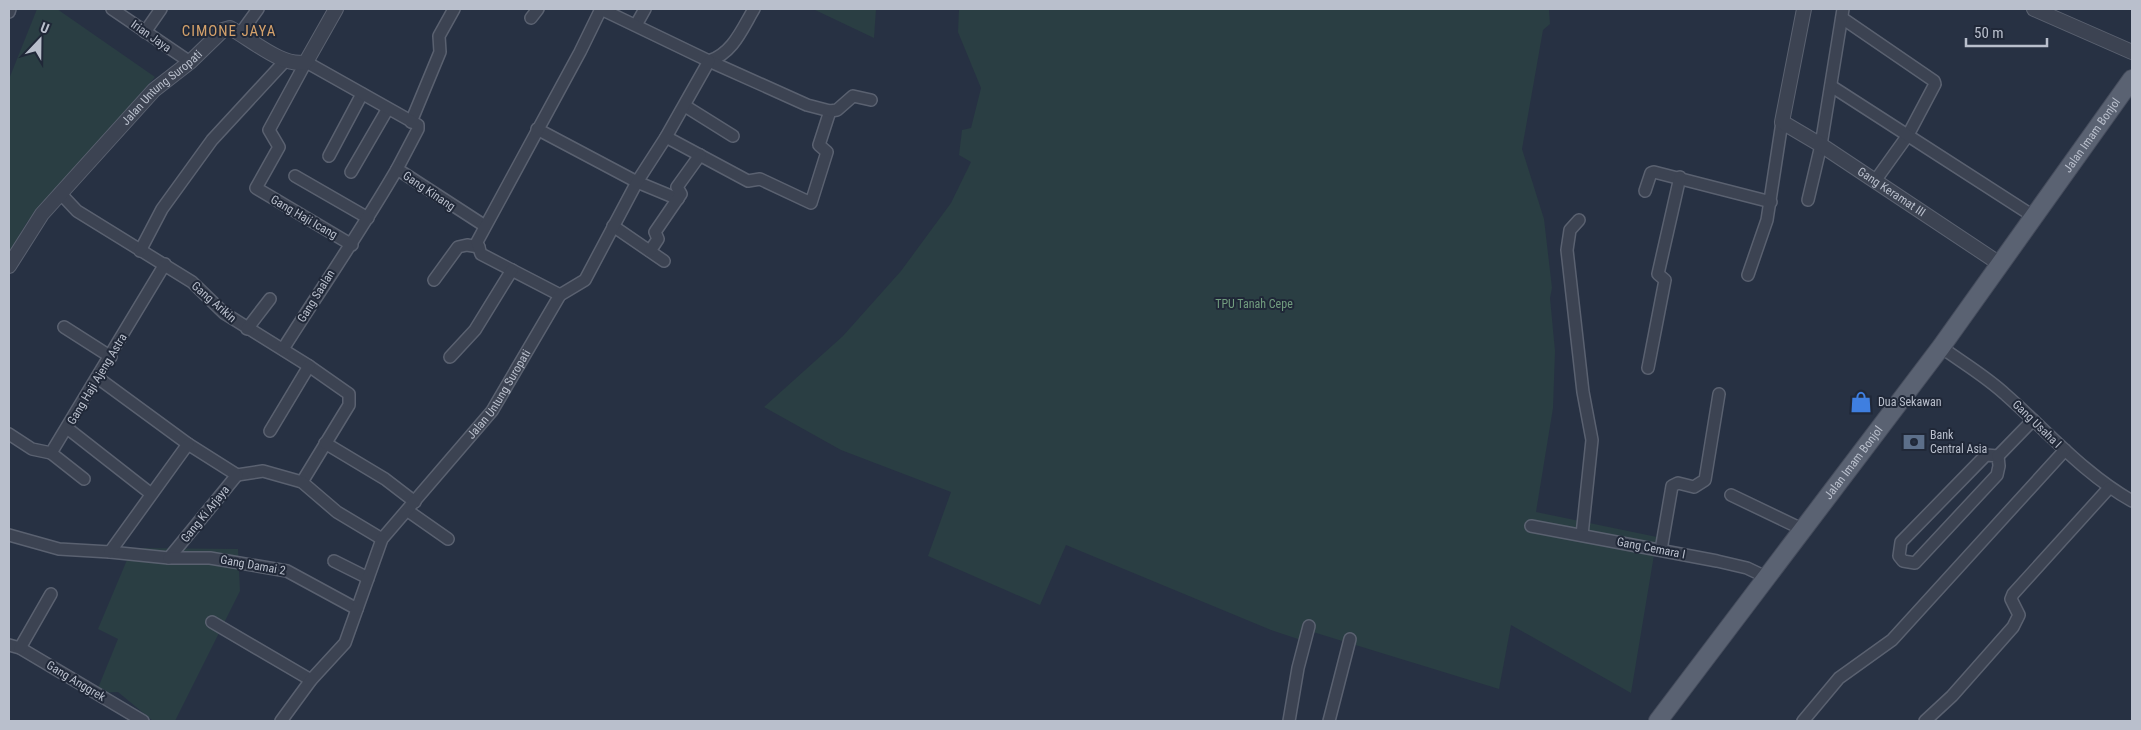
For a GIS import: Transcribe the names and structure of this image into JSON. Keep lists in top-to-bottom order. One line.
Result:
{"streets":{"main road":["Jalan Imam Bonjol"],"street":["Irian Jaya","Jalan Untung Suropati","Gang Kinang","Gang Keramat III","Gang Haji Icang","Gang Saalan","Gang Arikin","Gang Haji Ajeng Astra","Gang Usaha I","Gang Ki Arjaya","Gang Cemara I","Gang Damai 2","Gang Anggrek"]},"crossings":[["Irian Jaya","Jalan Untung Suropati"],["Jalan Untung Suropati","Gang Arikin"],["Jalan Untung Suropati","Gang Damai 2"],["Jalan Imam Bonjol","Gang Keramat III"],["Jalan Imam Bonjol","Gang Usaha I"],["Jalan Imam Bonjol","Gang Cemara I"],["Gang Kinang","Gang Saalan"],["Gang Haji Icang","Gang Saalan"],["Gang Saalan","Gang Arikin"],["Gang Arikin","Gang Haji Ajeng Astra"],["Gang Haji Ajeng Astra","Gang Ki Arjaya"],["Gang Ki Arjaya","Gang Damai 2"]],"districts":["CIMONE JAYA"],"parks":["TPU Tanah Cepe"],"places":{"shop":["Dua Sekawan"],"bank":["Bank Central Asia"]},"scale_bar":"50 m","north":"top"}
